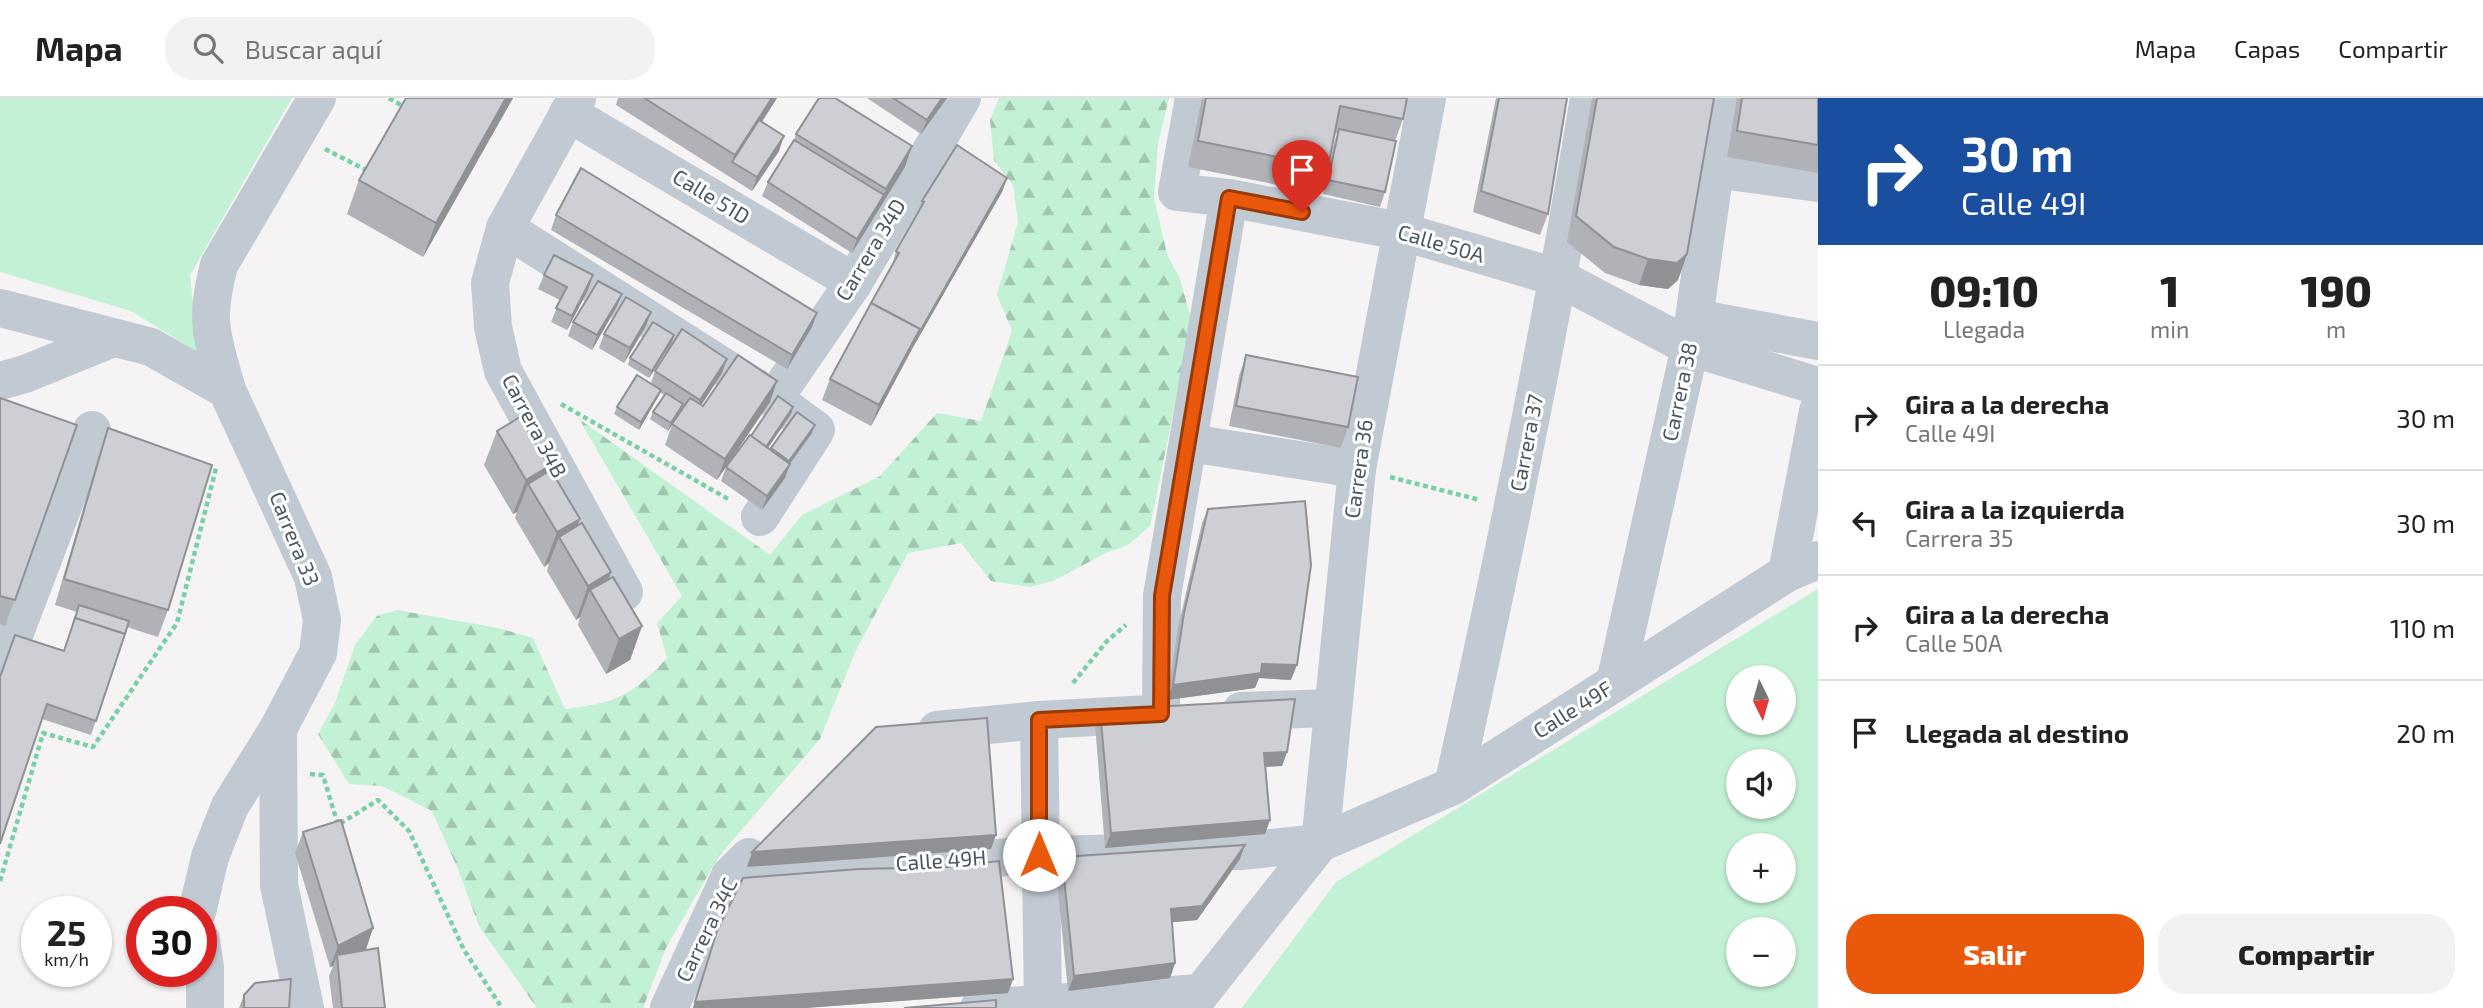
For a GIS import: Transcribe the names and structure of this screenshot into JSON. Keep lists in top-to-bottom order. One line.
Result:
{"streets":{"street":["Calle 51D","Calle 50A","Carrera 34D","Carrera 38","Carrera 34B","Carrera 37","Carrera 36","Carrera 33","Calle 49F","Calle 49H","Carrera 34C"]},"crossings":[["Calle 51D","Carrera 34D"],["Calle 51D","Carrera 34B"],["Calle 50A","Carrera 38"],["Calle 50A","Carrera 37"],["Calle 50A","Carrera 36"],["Carrera 38","Calle 49F"],["Carrera 37","Calle 49F"],["Carrera 36","Calle 49F"],["Carrera 36","Calle 49H"],["Calle 49F","Calle 49H"],["Calle 49H","Carrera 34C"]],"north":"bottom","page":{"header":"Mapa","search":"Buscar aquí","nav":["Mapa","Capas","Compartir"],"turn":["30 m","Calle 49I"],"eta":["09:10","Llegada","1","min","190","m"],"list":[{"name":"Gira a la derecha","note":"Calle 49I","value":"30 m"},{"name":"Gira a la izquierda","note":"Carrera 35","value":"30 m"},{"name":"Gira a la derecha","note":"Calle 50A","value":"110 m"},{"name":"Llegada al destino","value":"20 m"}],"map_buttons":["+","−"],"speed":"25 km/h","limit":"30","buttons":["Salir","Compartir"]}}
